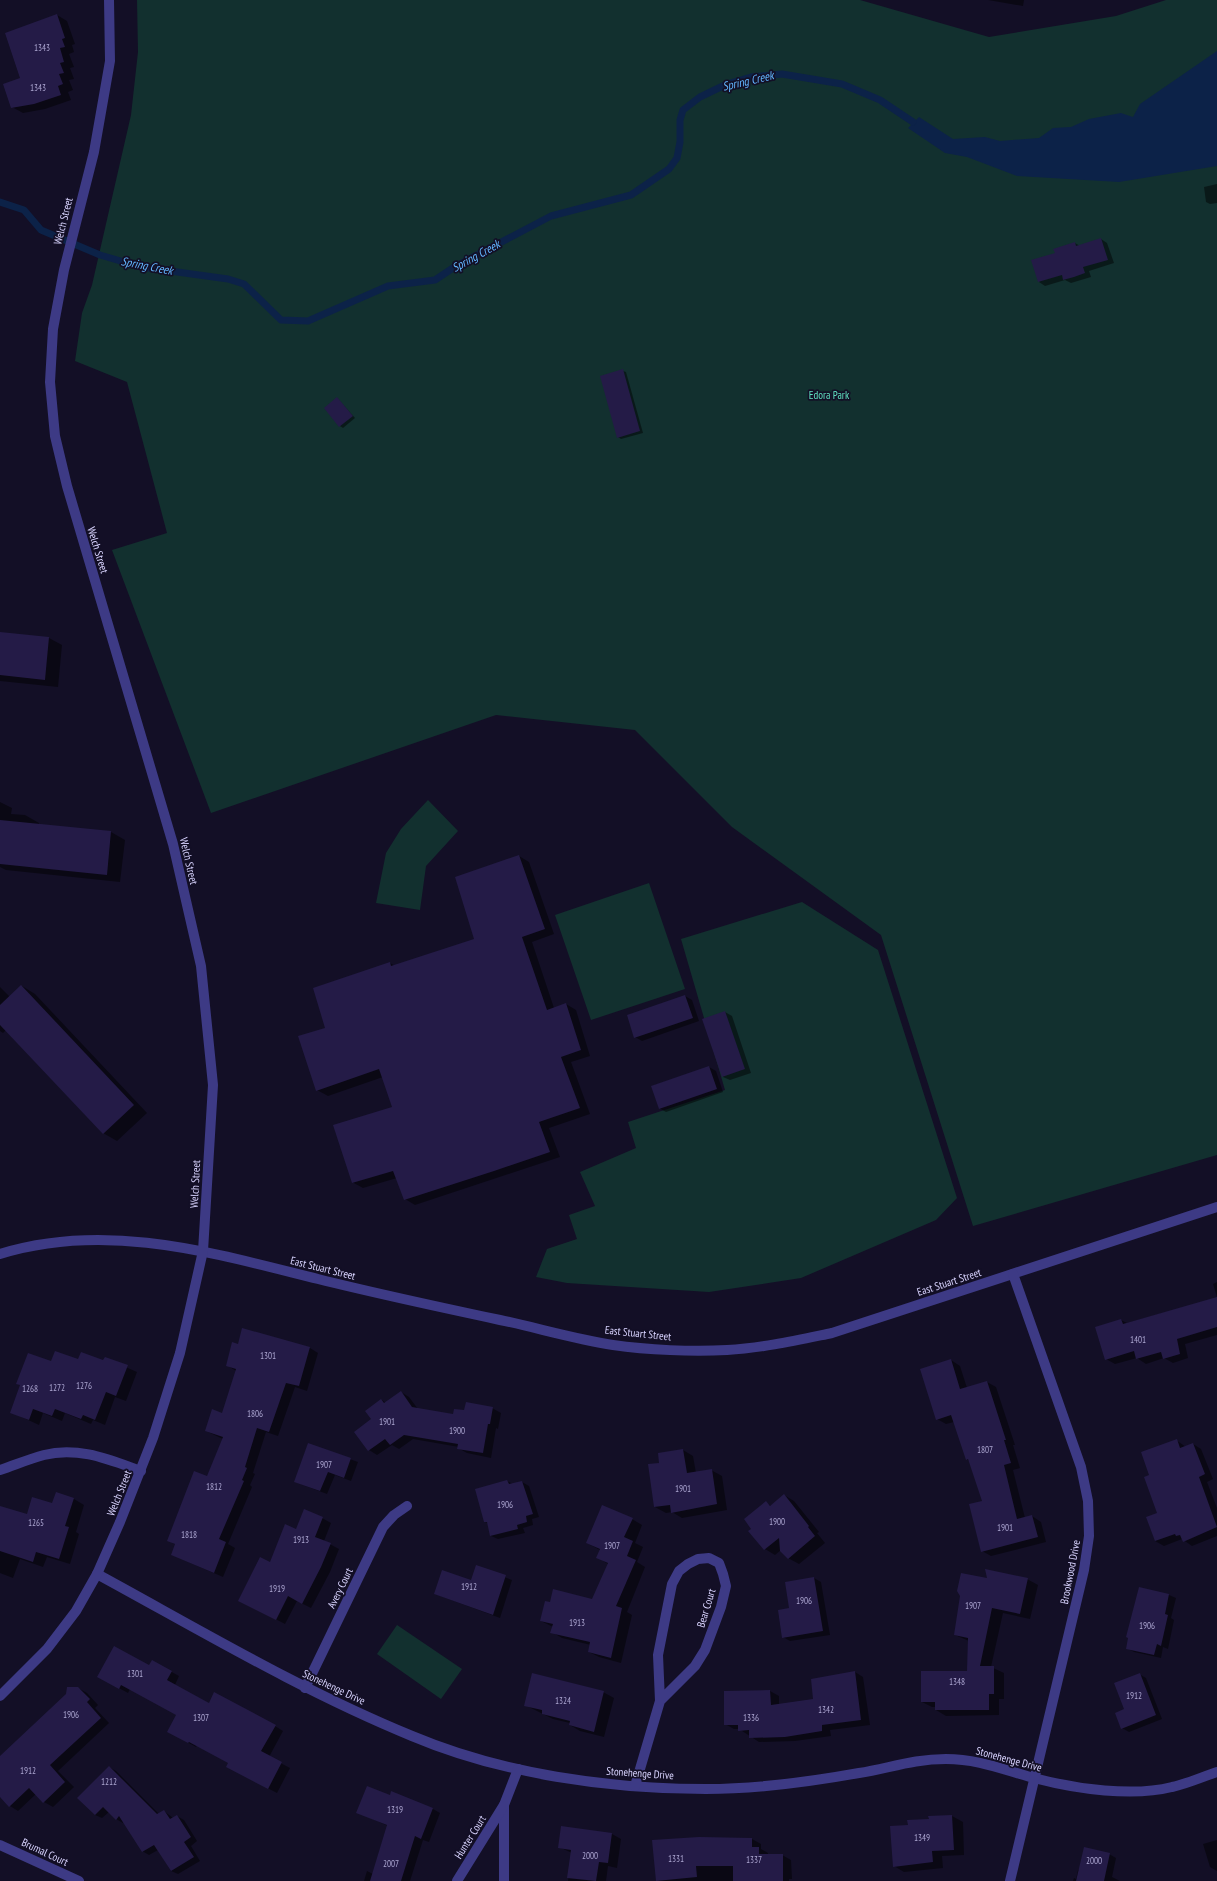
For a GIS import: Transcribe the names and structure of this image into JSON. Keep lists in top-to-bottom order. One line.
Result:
{"streets":{"street":["Welch Street","East Stuart Street","Brookwood Drive","Avery Court","Bear Court","Stonehenge Drive","Hunter Court","Brumal Court"]},"crossings":[["Welch Street","East Stuart Street"],["Welch Street","Stonehenge Drive"],["East Stuart Street","Brookwood Drive"],["Brookwood Drive","Stonehenge Drive"],["Avery Court","Stonehenge Drive"],["Bear Court","Stonehenge Drive"],["Stonehenge Drive","Hunter Court"]],"water":["Spring Creek"],"parks":["Edora Park"],"house_numbers":["1343","1343","1401","1301","1276","1272","1268","1806","1901","1900","1807","1907","1812","1901","1906","1900","1265","1901","1818","1913","1907","1912","1919","1906","1907","1913","1906","1301","1348","1912","1324","1342","1906","1307","1336","1912","1212","1319","1349","2000","1331","1337","2000","2007"]}
